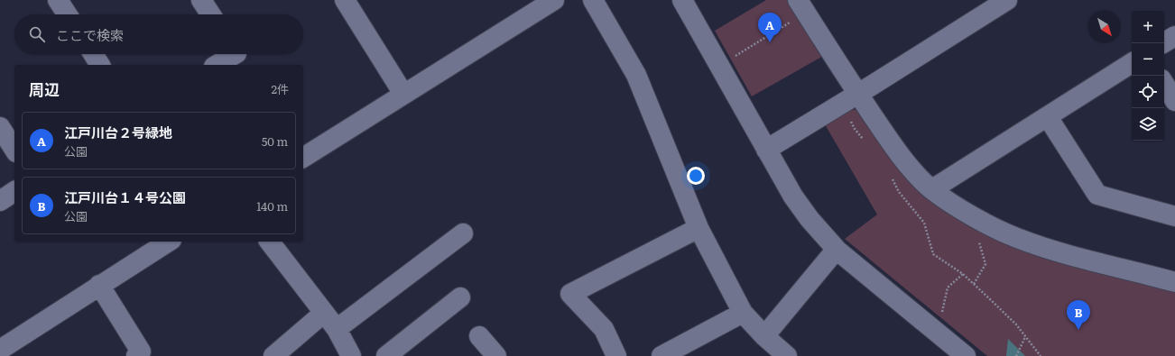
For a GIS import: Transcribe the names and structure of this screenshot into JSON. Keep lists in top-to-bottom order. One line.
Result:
{"north":"bottom right","page":{"map_buttons":["+","−"],"pins":["A","B"],"search":"ここで検索","heading":["周辺","2件"],"list":[{"mark":"A","name":"江戸川台２号緑地","note":"公園","value":"50 m"},{"mark":"B","name":"江戸川台１４号公園","note":"公園","value":"140 m"}]}}
